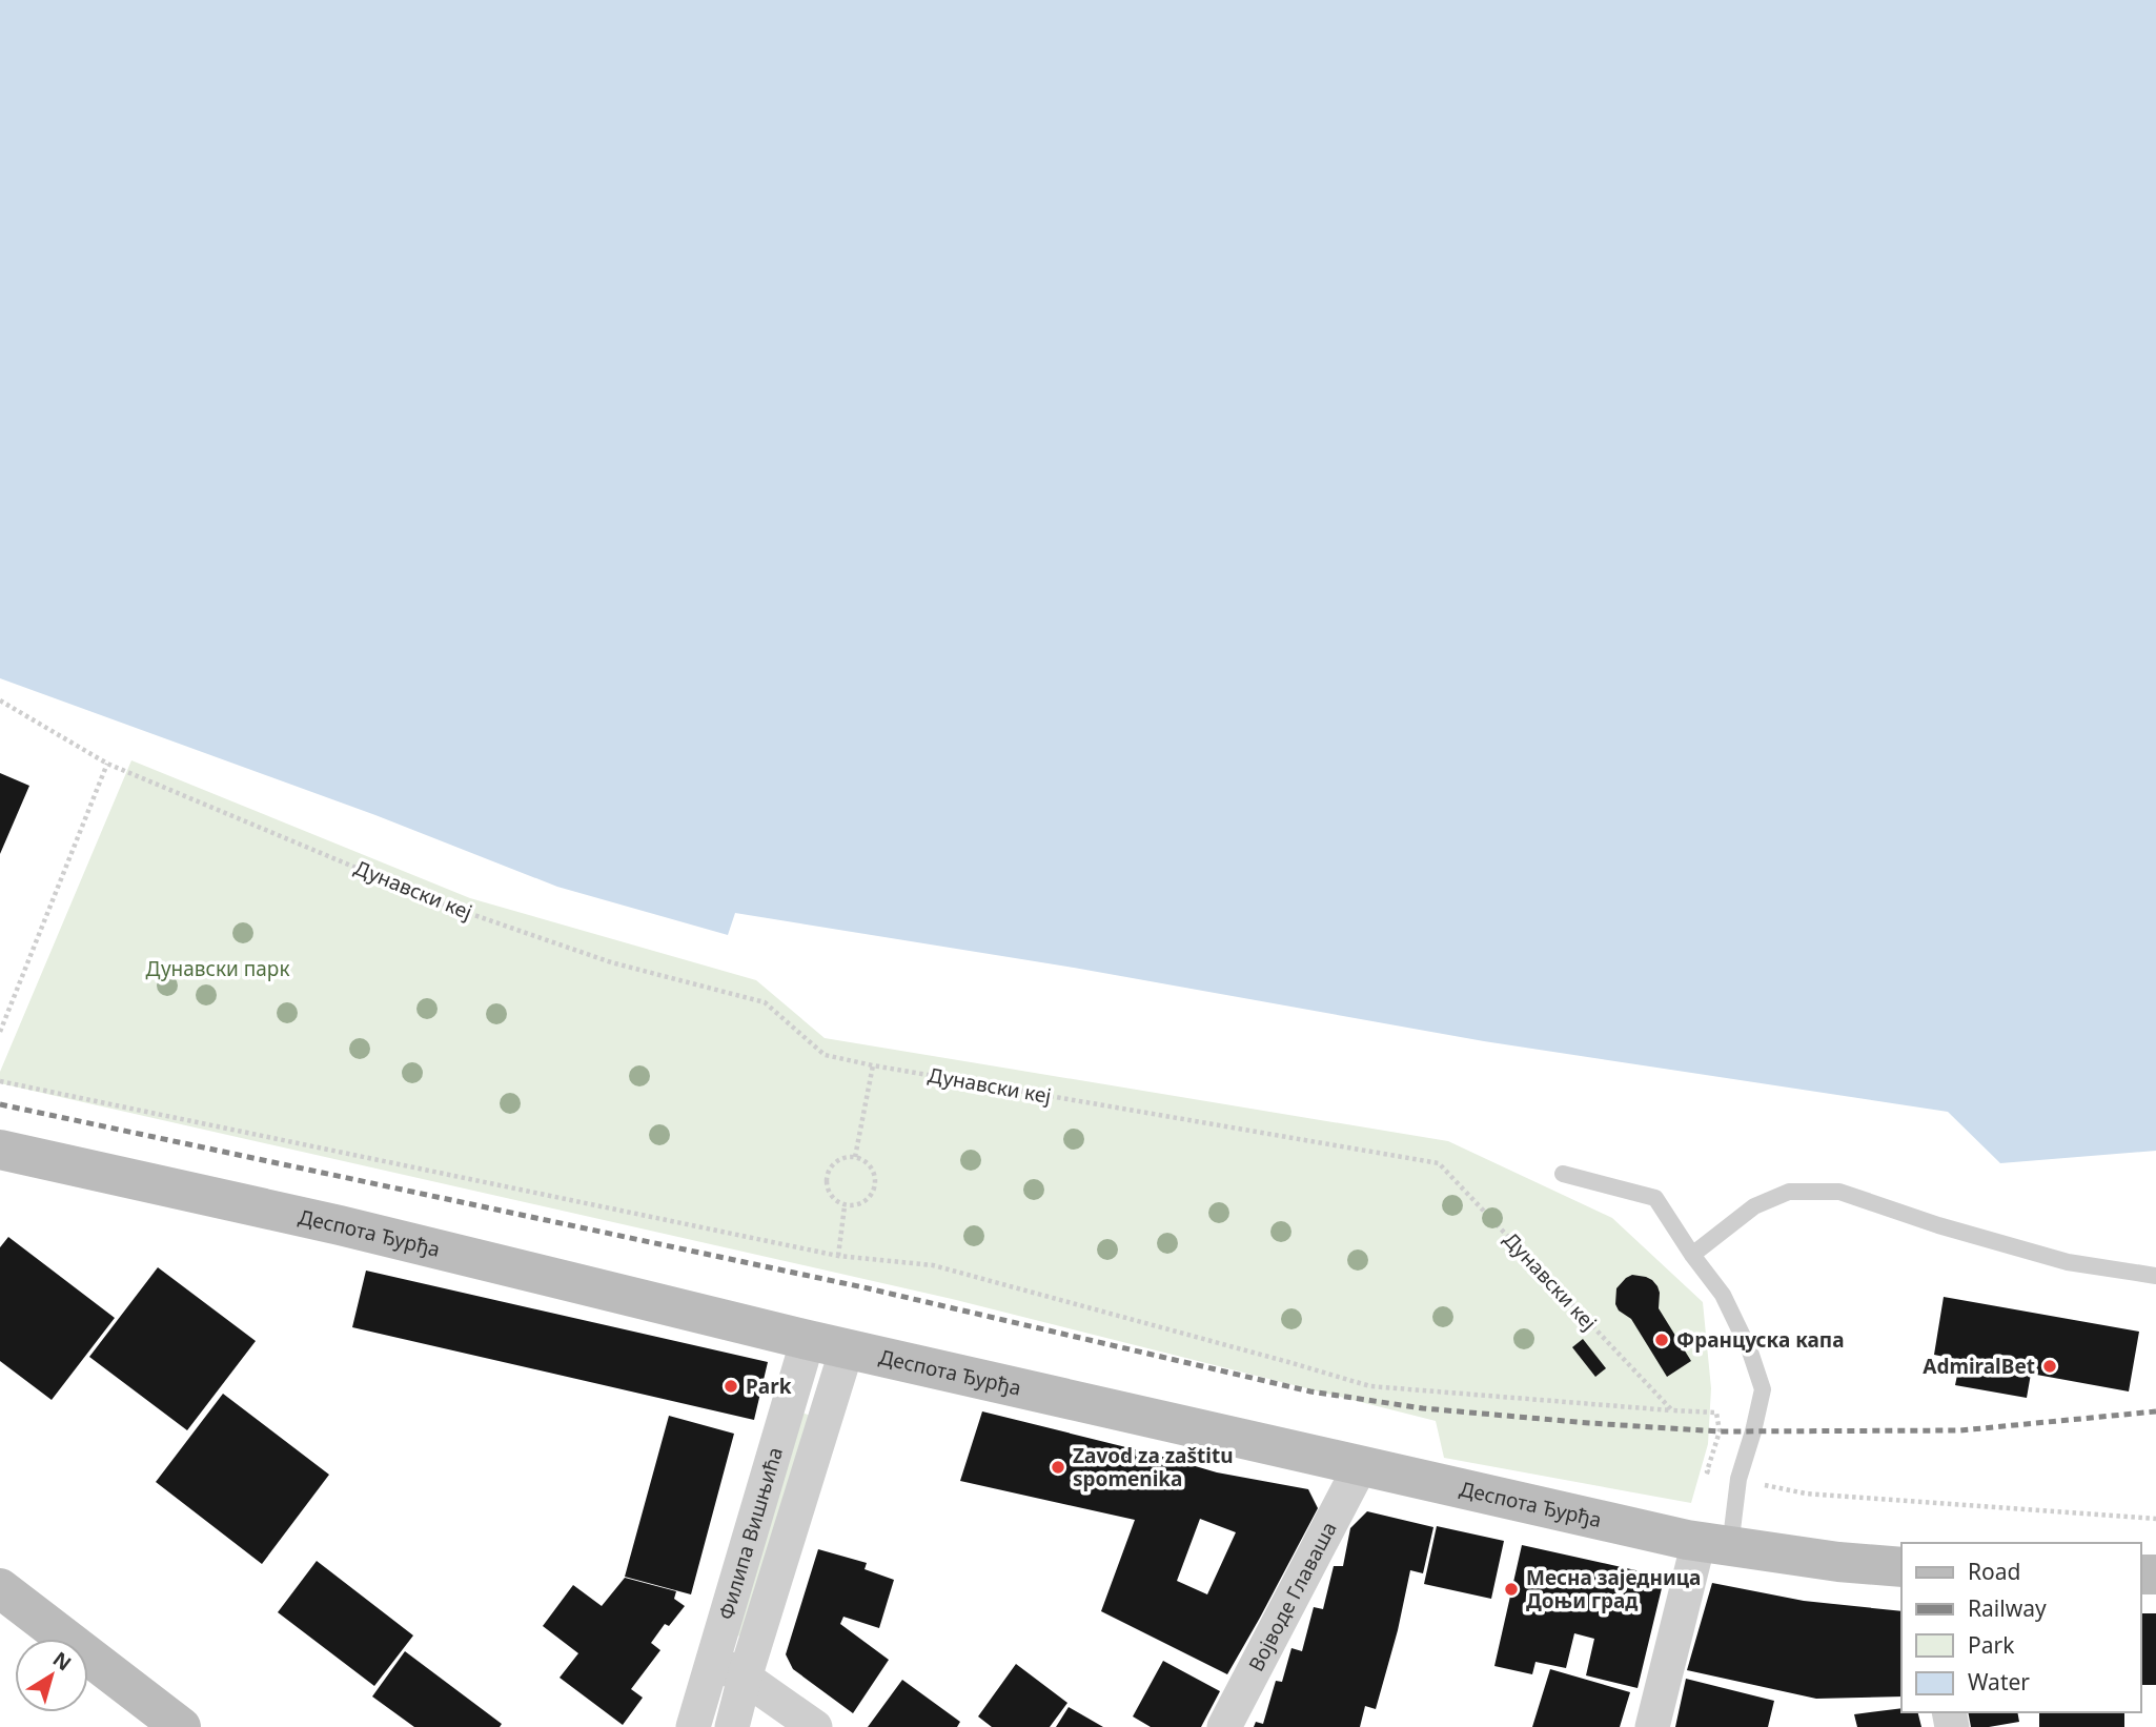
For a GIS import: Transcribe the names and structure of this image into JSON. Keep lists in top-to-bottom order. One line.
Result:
{"streets":{"street":["Деспота Ђурђа","Филипа Вишњића","Војводе Главаша"],"path":["Дунавски кеј"]},"crossings":[["Деспота Ђурђа","Филипа Вишњића"],["Деспота Ђурђа","Војводе Главаша"]],"parks":["Дунавски парк"],"places":["Француска капа","AdmiralBet","Park","Zavod za zaštitu spomenika","Месна заједница Доњи град"],"legend":["Road","Railway","Park","Water"],"north":"top right"}
